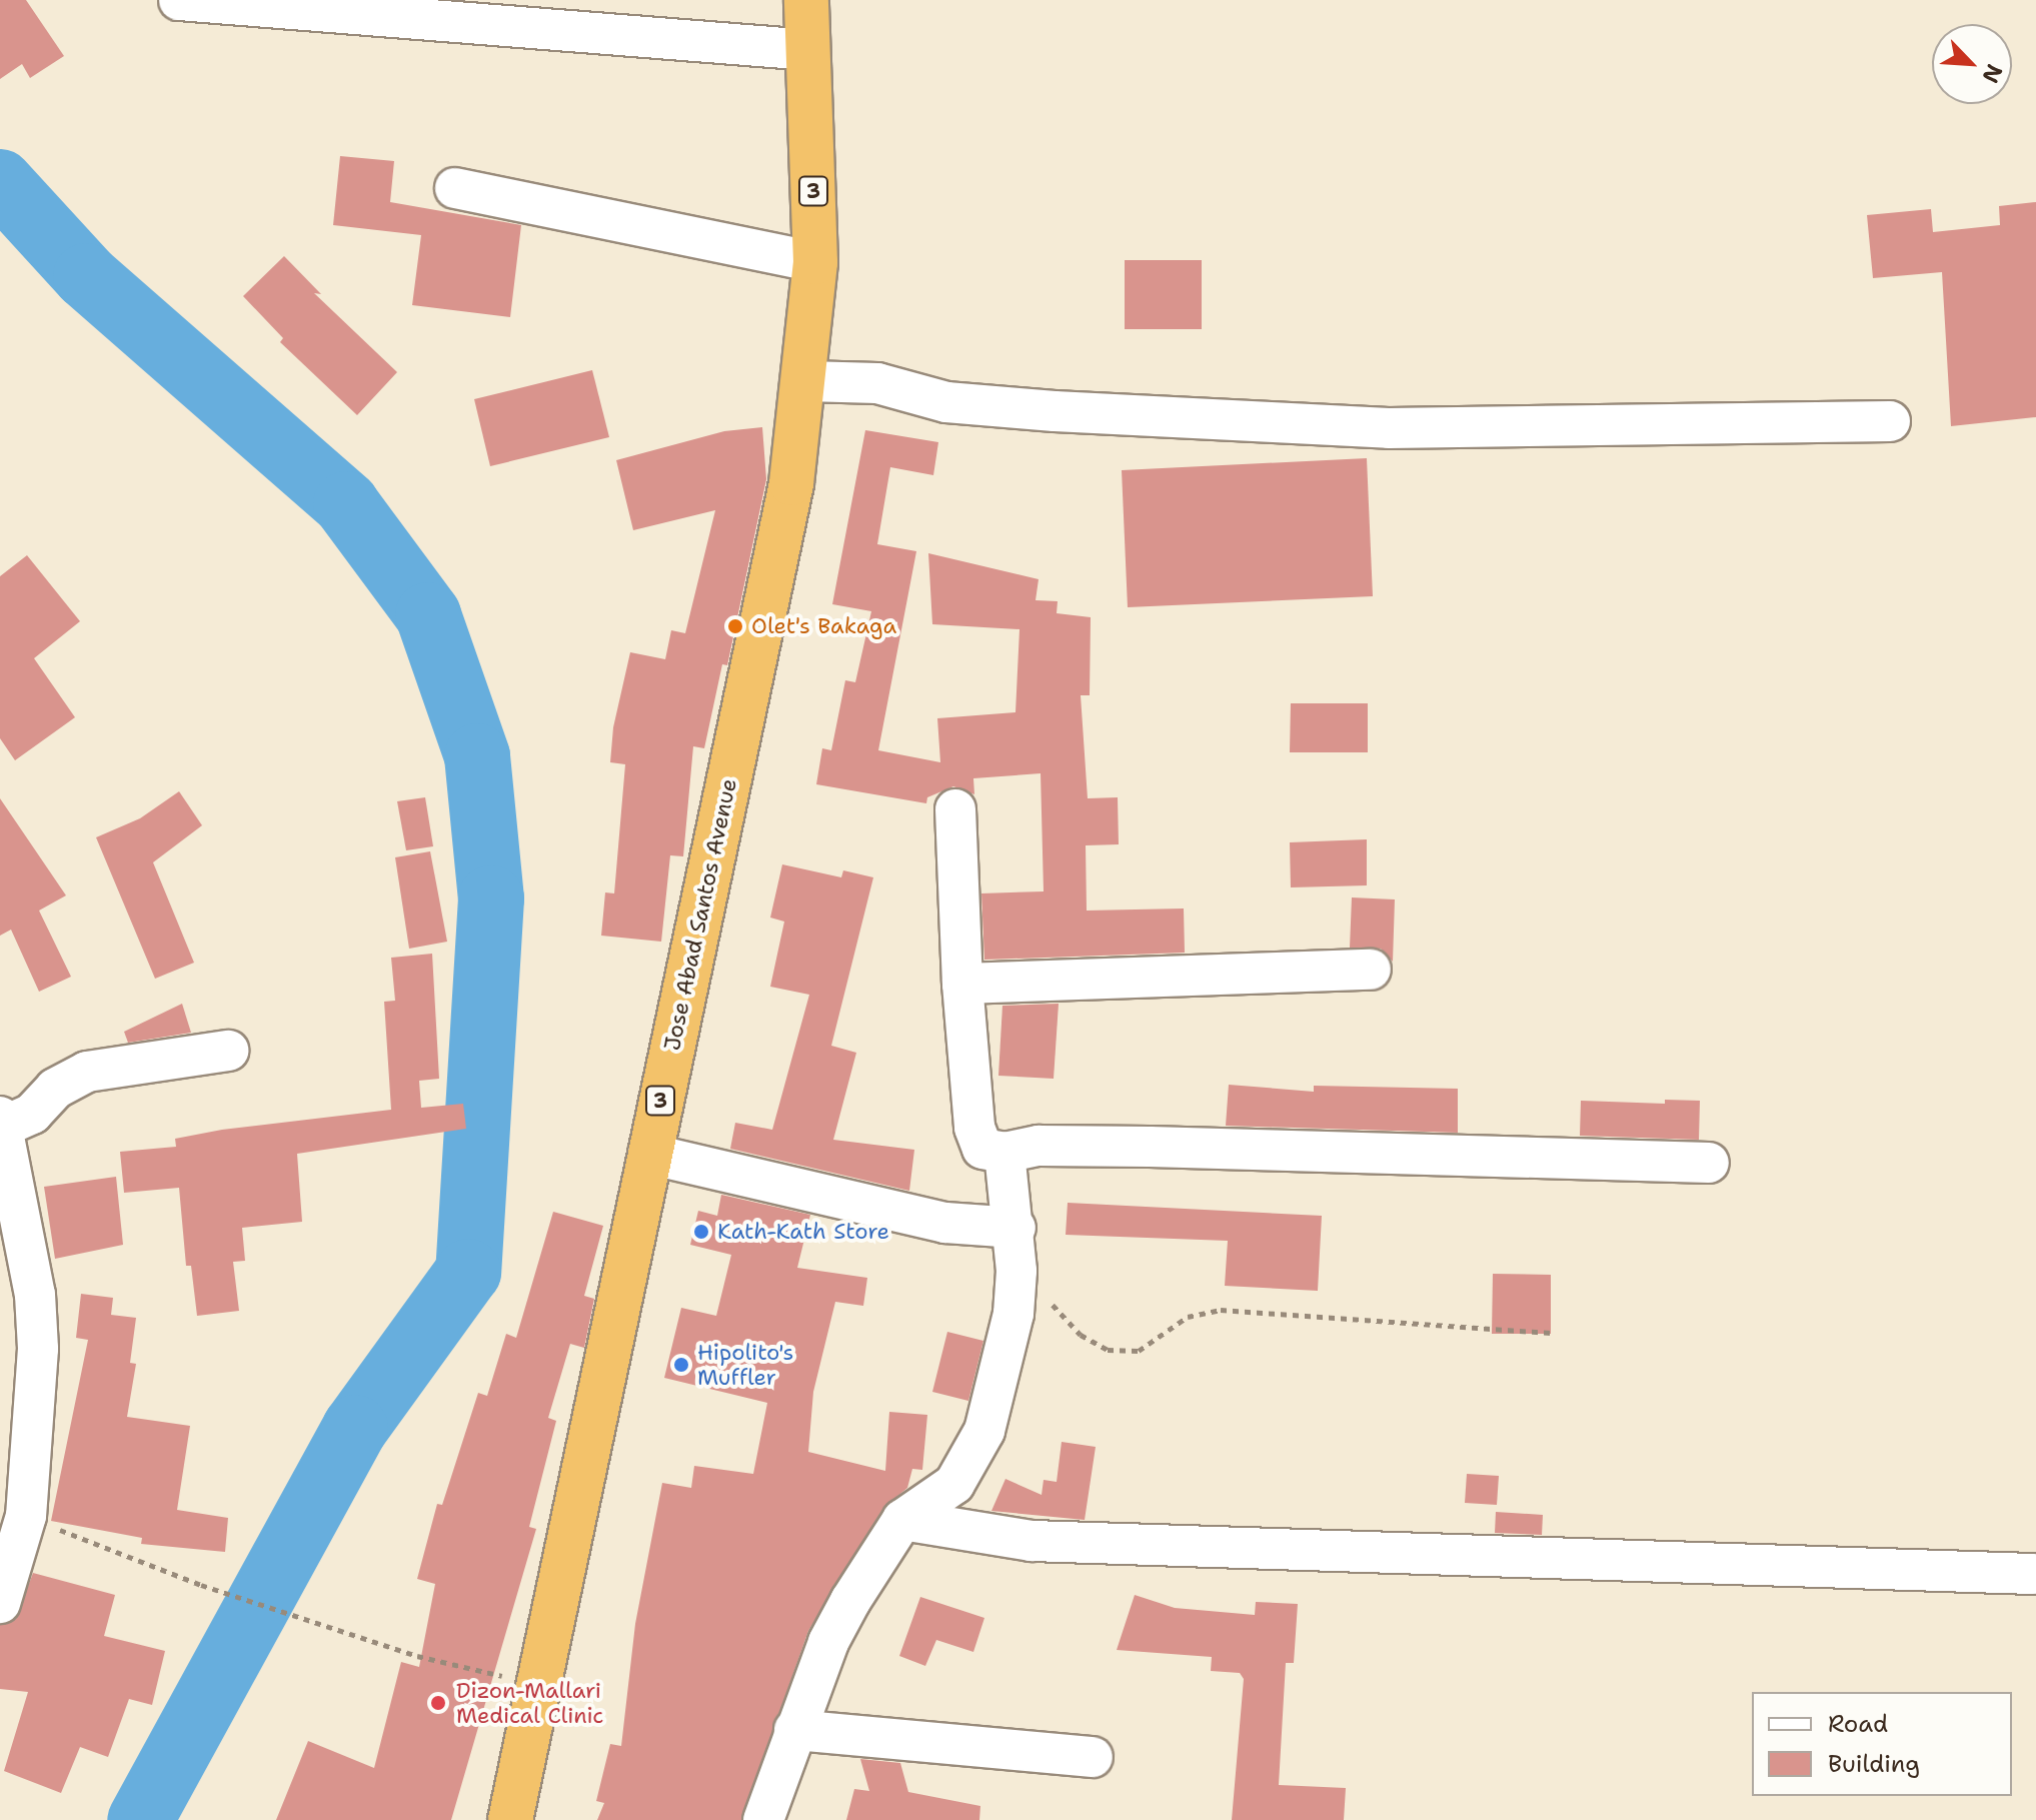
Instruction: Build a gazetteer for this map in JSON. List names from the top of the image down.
{
  "streets": {
    "highway": ["3", "Jose Abad Santos Avenue"]
  },
  "places": [
    "Olet's Bakaga",
    "Kath-Kath Store",
    "Hipolito's Muffler",
    "Dizon-Mallari Medical Clinic"
  ],
  "legend": ["Road", "Building"],
  "north": "bottom right"
}
